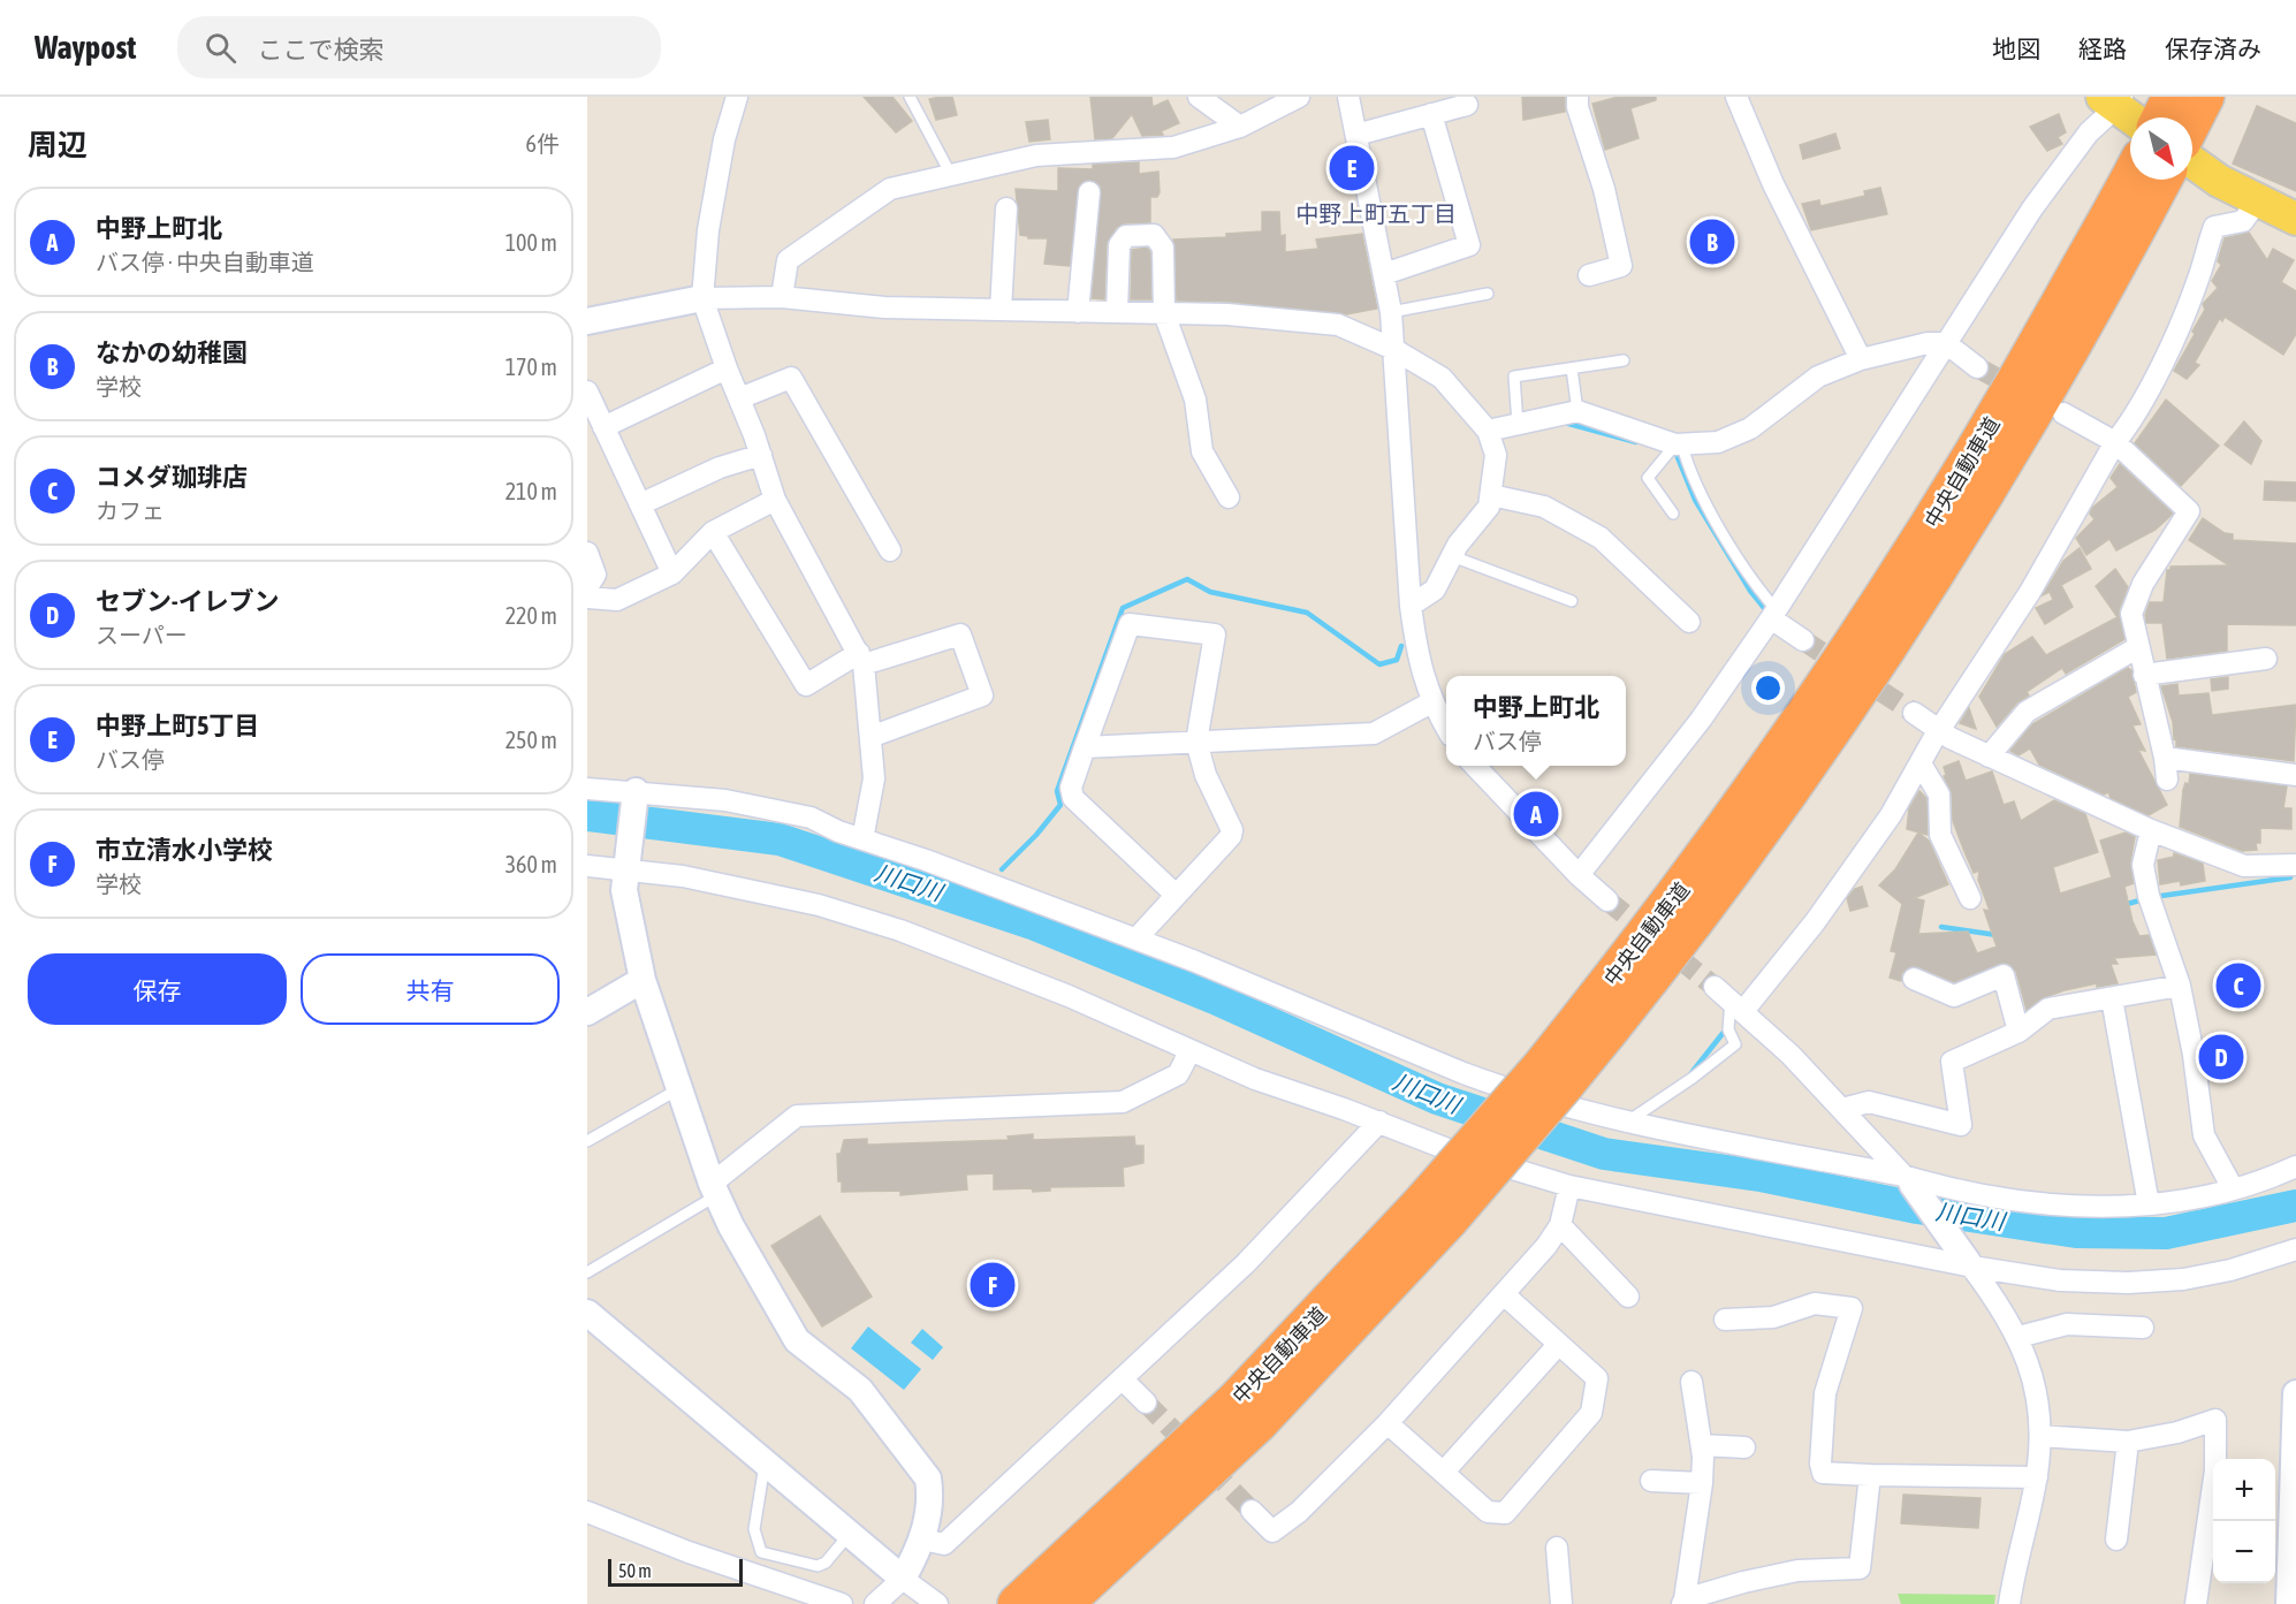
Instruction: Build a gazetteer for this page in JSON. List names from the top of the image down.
{
  "streets": {
    "highway": ["中央自動車道"]
  },
  "districts": ["中野上町五丁目"],
  "water": ["川口川"],
  "scale_bar": "50 m",
  "north": "bottom right",
  "page": {
    "header": "Waypost",
    "search": "ここで検索",
    "nav": ["地図", "経路", "保存済み"],
    "heading": ["周辺", "6件"],
    "pins": [
      "E",
      "B",
      "A",
      "C",
      "D",
      "F"
    ],
    "list": [
      {
        "mark": "A",
        "name": "中野上町北",
        "note": "バス停 · 中央自動車道",
        "value": "100 m"
      },
      {
        "mark": "B",
        "name": "なかの幼稚園",
        "note": "学校",
        "value": "170 m"
      },
      {
        "mark": "C",
        "name": "コメダ珈琲店",
        "note": "カフェ",
        "value": "210 m"
      },
      {
        "mark": "D",
        "name": "セブン-イレブン",
        "note": "スーパー",
        "value": "220 m"
      },
      {
        "mark": "E",
        "name": "中野上町5丁目",
        "note": "バス停",
        "value": "250 m"
      },
      {
        "mark": "F",
        "name": "市立清水小学校",
        "note": "学校",
        "value": "360 m"
      }
    ],
    "popup": ["中野上町北", "バス停"],
    "buttons": ["保存", "共有"],
    "map_buttons": ["+", "−"],
    "scale": "50 m"
  }
}
